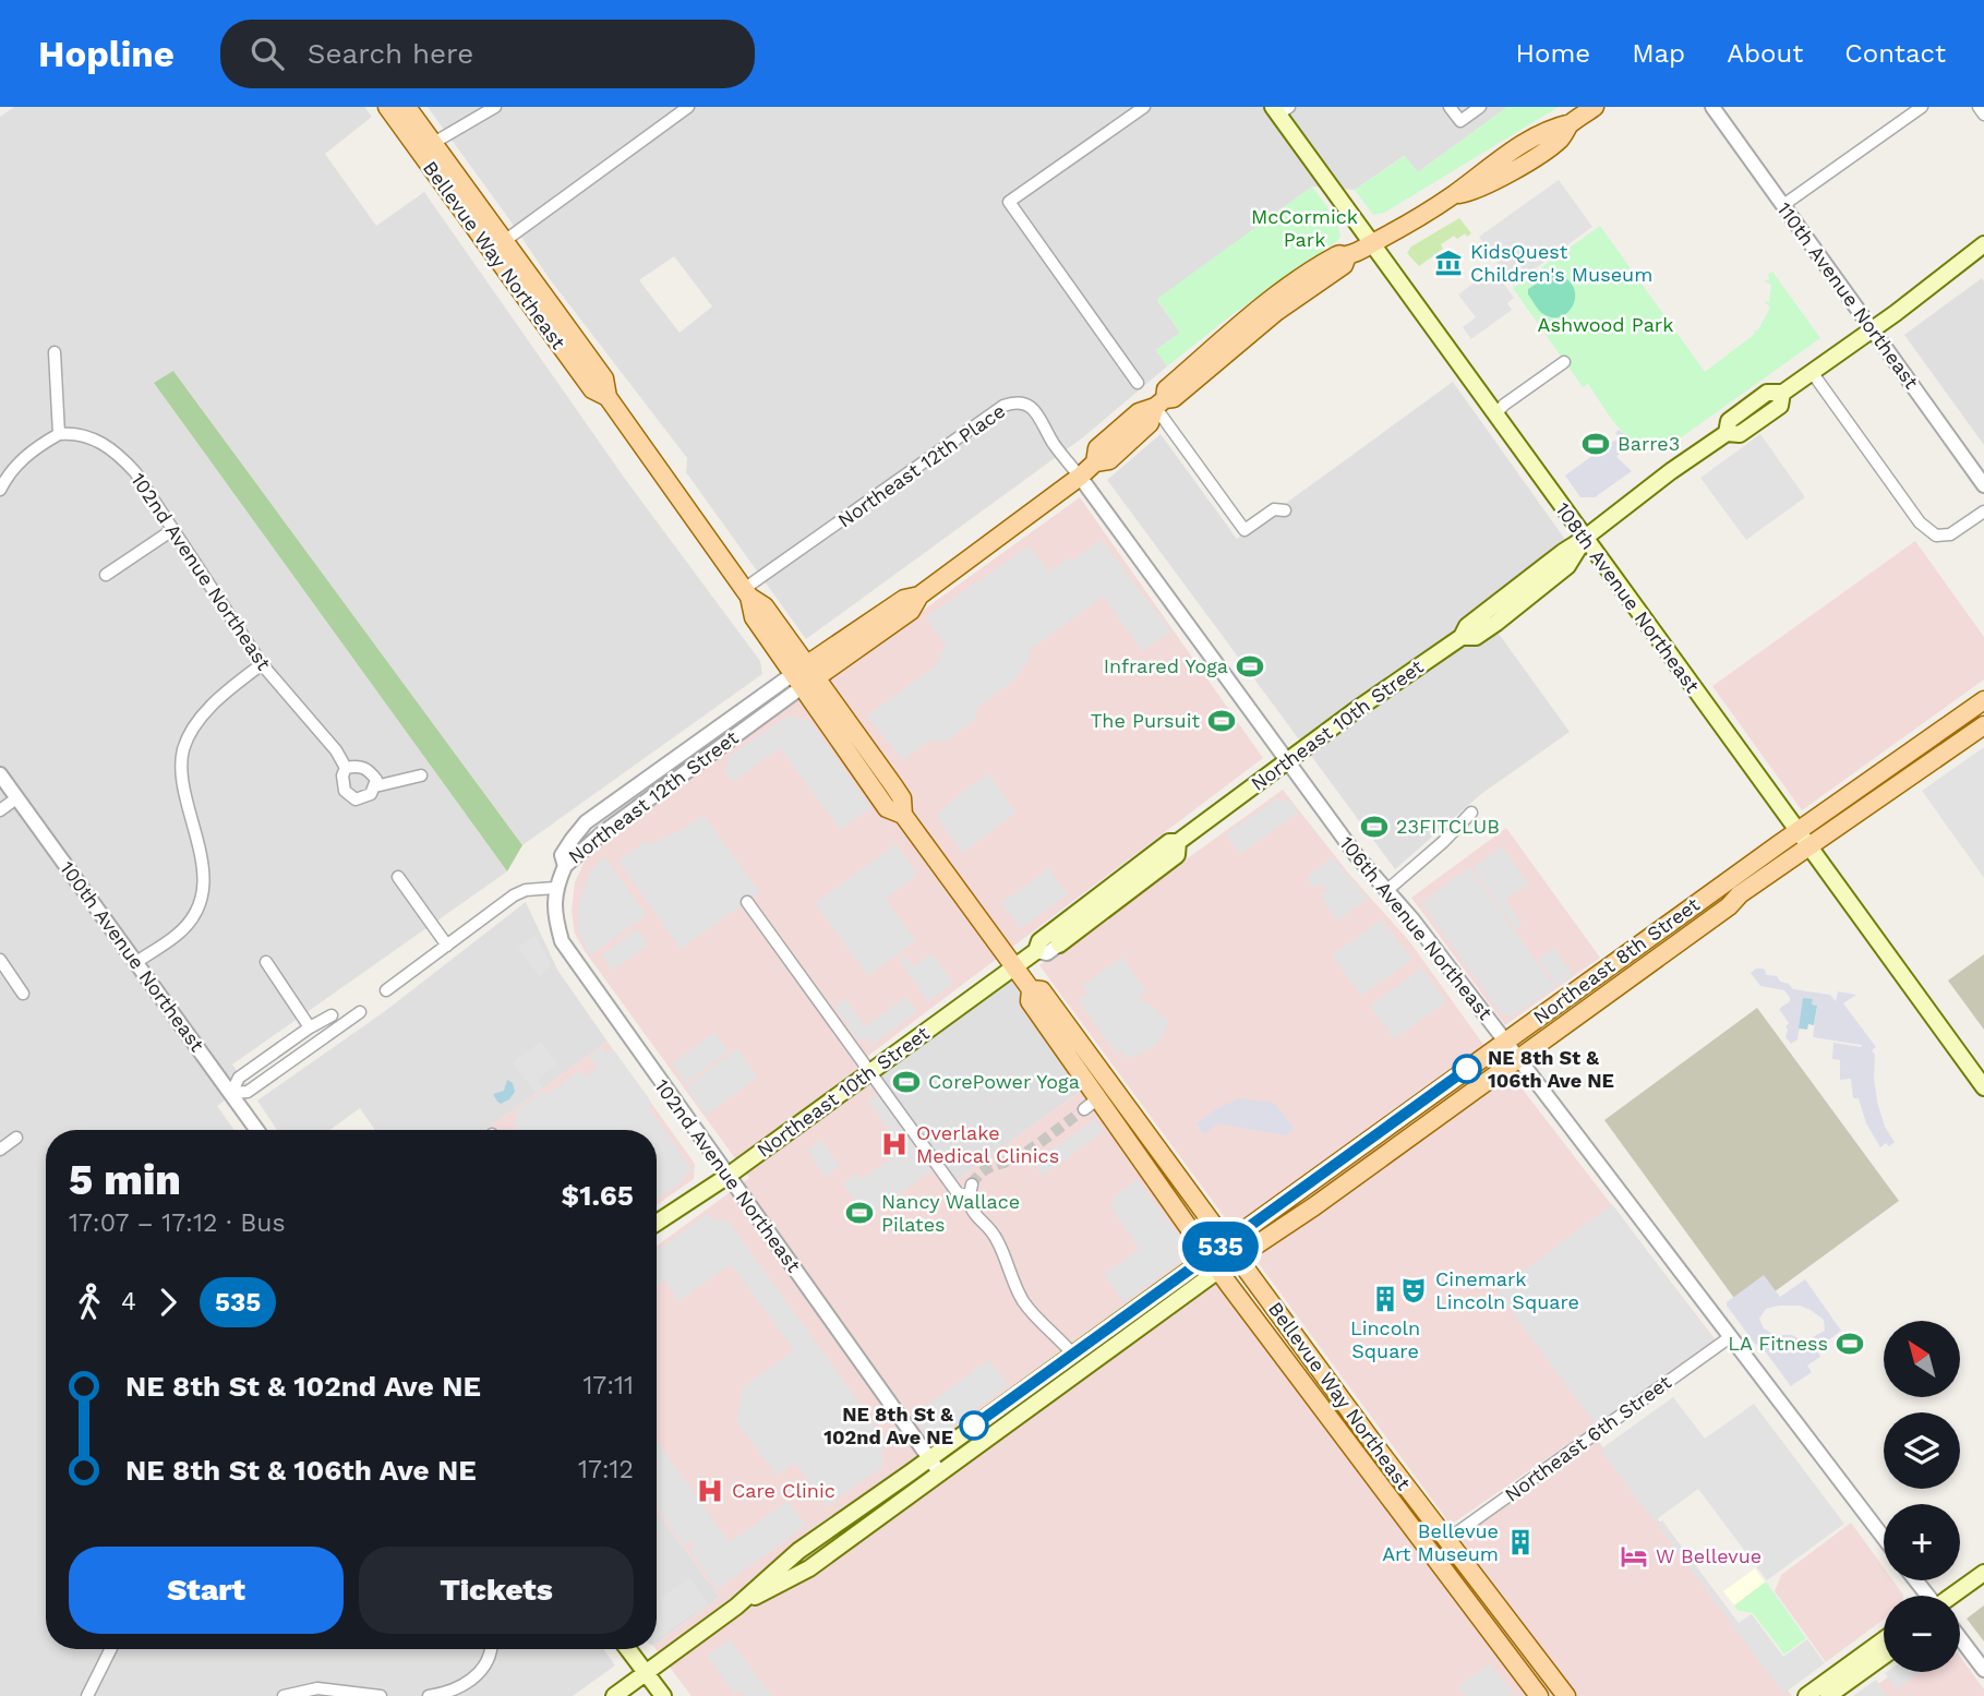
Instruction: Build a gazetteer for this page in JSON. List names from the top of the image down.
{
  "streets": {
    "main road": [
      "Bellevue Way Northeast",
      "108th Avenue Northeast",
      "Northeast 10th Street",
      "Northeast 12th Street",
      "Northeast 8th Street"
    ],
    "street": [
      "110th Avenue Northeast",
      "Northeast 12th Place",
      "102nd Avenue Northeast",
      "106th Avenue Northeast",
      "100th Avenue Northeast",
      "Northeast 6th Street"
    ]
  },
  "crossings": [
    ["Bellevue Way Northeast", "Northeast 12th Place"],
    ["Bellevue Way Northeast", "Northeast 10th Street"],
    ["Bellevue Way Northeast", "Northeast 12th Street"],
    ["Bellevue Way Northeast", "Northeast 8th Street"],
    ["Bellevue Way Northeast", "Northeast 6th Street"],
    ["110th Avenue Northeast", "Northeast 10th Street"],
    ["Northeast 12th Place", "Northeast 12th Street"],
    ["Northeast 12th Place", "106th Avenue Northeast"],
    ["102nd Avenue Northeast", "Northeast 10th Street"],
    ["102nd Avenue Northeast", "Northeast 12th Street"],
    ["102nd Avenue Northeast", "Northeast 8th Street"],
    ["108th Avenue Northeast", "Northeast 10th Street"],
    ["108th Avenue Northeast", "Northeast 12th Street"],
    ["108th Avenue Northeast", "Northeast 8th Street"],
    ["Northeast 10th Street", "106th Avenue Northeast"],
    ["Northeast 12th Street", "106th Avenue Northeast"],
    ["106th Avenue Northeast", "Northeast 8th Street"],
    ["106th Avenue Northeast", "Northeast 6th Street"]
  ],
  "parks": ["McCormick Park", "Ashwood Park"],
  "places": {
    "museum": ["KidsQuest Children's Museum"],
    "sports": [
      "Barre3",
      "Infrared Yoga",
      "The Pursuit",
      "23FITCLUB",
      "CorePower Yoga",
      "Nancy Wallace Pilates",
      "LA Fitness"
    ],
    "other": ["NE 8th St & 106th Ave NE", "NE 8th St & 102nd Ave NE"],
    "hospital": ["Overlake Medical Clinics", "Care Clinic"],
    "theatre": ["Cinemark Lincoln Square"],
    "building": ["Lincoln Square", "Bellevue Art Museum"],
    "hotel": ["W Bellevue"]
  },
  "lines": ["bus line 535"],
  "north": "top left",
  "page": {
    "header": "Hopline",
    "search": "Search here",
    "nav": [
      "Home",
      "Map",
      "About",
      "Contact"
    ],
    "on_map": "535",
    "heading": ["5 min", "17:07 – 17:12 · Bus", "$1.65"],
    "legs": ["4", "535"],
    "map_buttons": ["+", "−"],
    "list": [
      {
        "name": "NE 8th St & 102nd Ave NE",
        "value": "17:11"
      },
      {
        "name": "NE 8th St & 106th Ave NE",
        "value": "17:12"
      }
    ],
    "buttons": ["Start", "Tickets"]
  }
}
